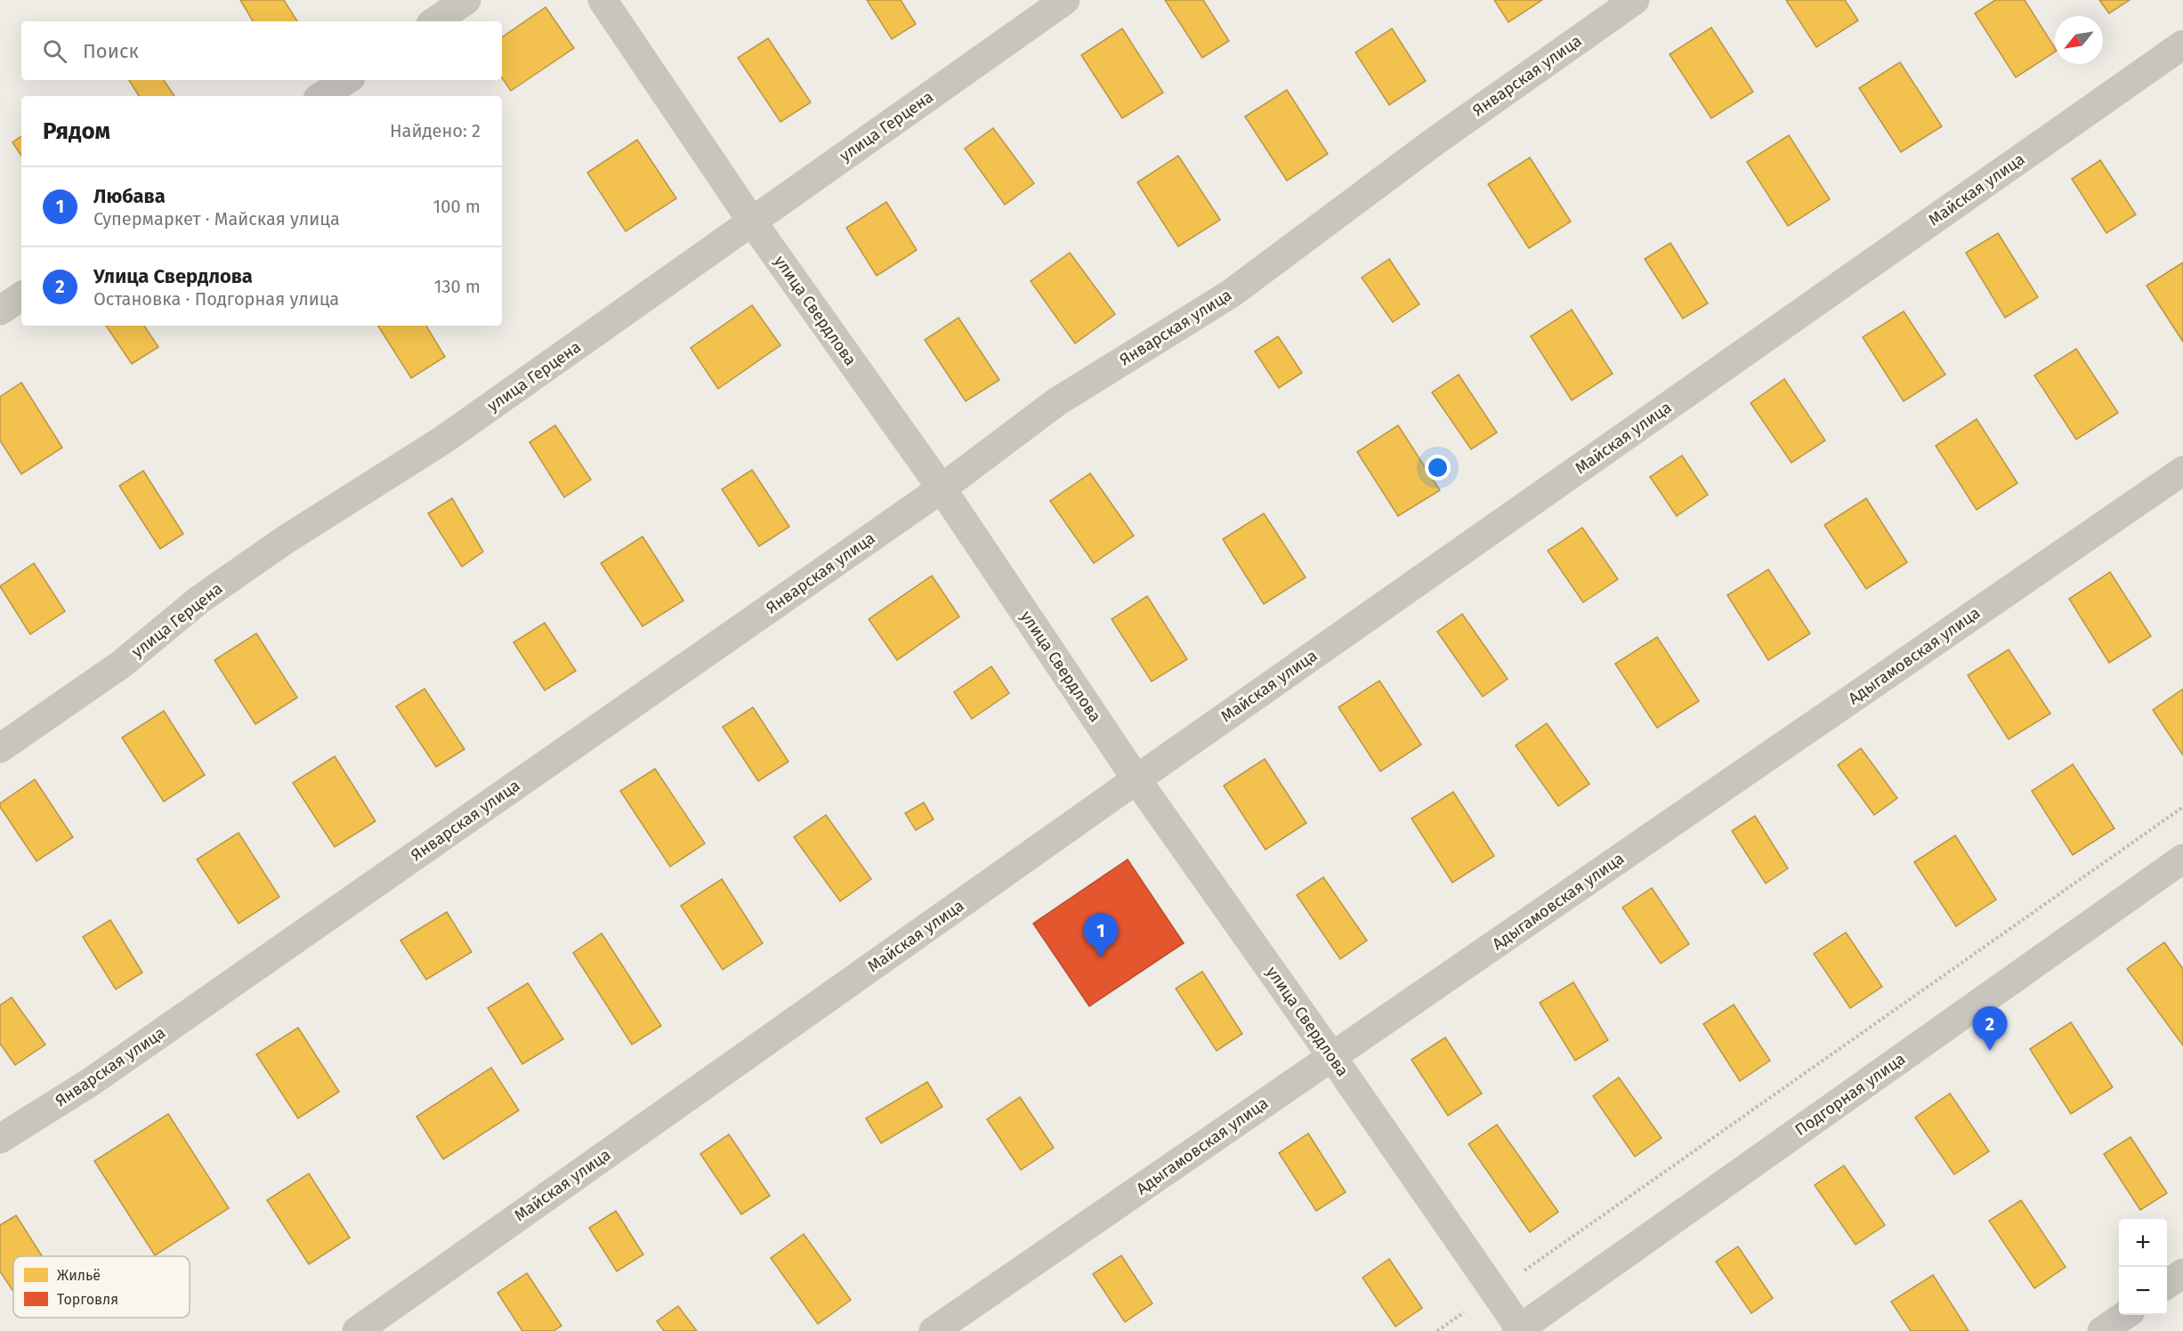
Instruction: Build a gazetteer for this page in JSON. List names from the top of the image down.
{
  "streets": {
    "street": [
      "Январская улица",
      "улица Герцена",
      "Майская улица",
      "улица Свердлова",
      "Адыгамовская улица",
      "Подгорная улица"
    ]
  },
  "crossings": [
    ["Январская улица", "улица Свердлова"],
    ["улица Герцена", "улица Свердлова"],
    ["Майская улица", "улица Свердлова"],
    ["улица Свердлова", "Адыгамовская улица"],
    ["улица Свердлова", "Подгорная улица"]
  ],
  "legend": ["Жильё", "Торговля"],
  "north": "bottom left",
  "page": {
    "search": "Поиск",
    "heading": ["Рядом", "Найдено: 2"],
    "list": [
      {
        "mark": "1",
        "name": "Любава",
        "note": "Супермаркет · Майская улица",
        "value": "100 m"
      },
      {
        "mark": "2",
        "name": "Улица Свердлова",
        "note": "Остановка · Подгорная улица",
        "value": "130 m"
      }
    ],
    "pins": ["1", "2"],
    "map_buttons": ["+", "−"]
  }
}
